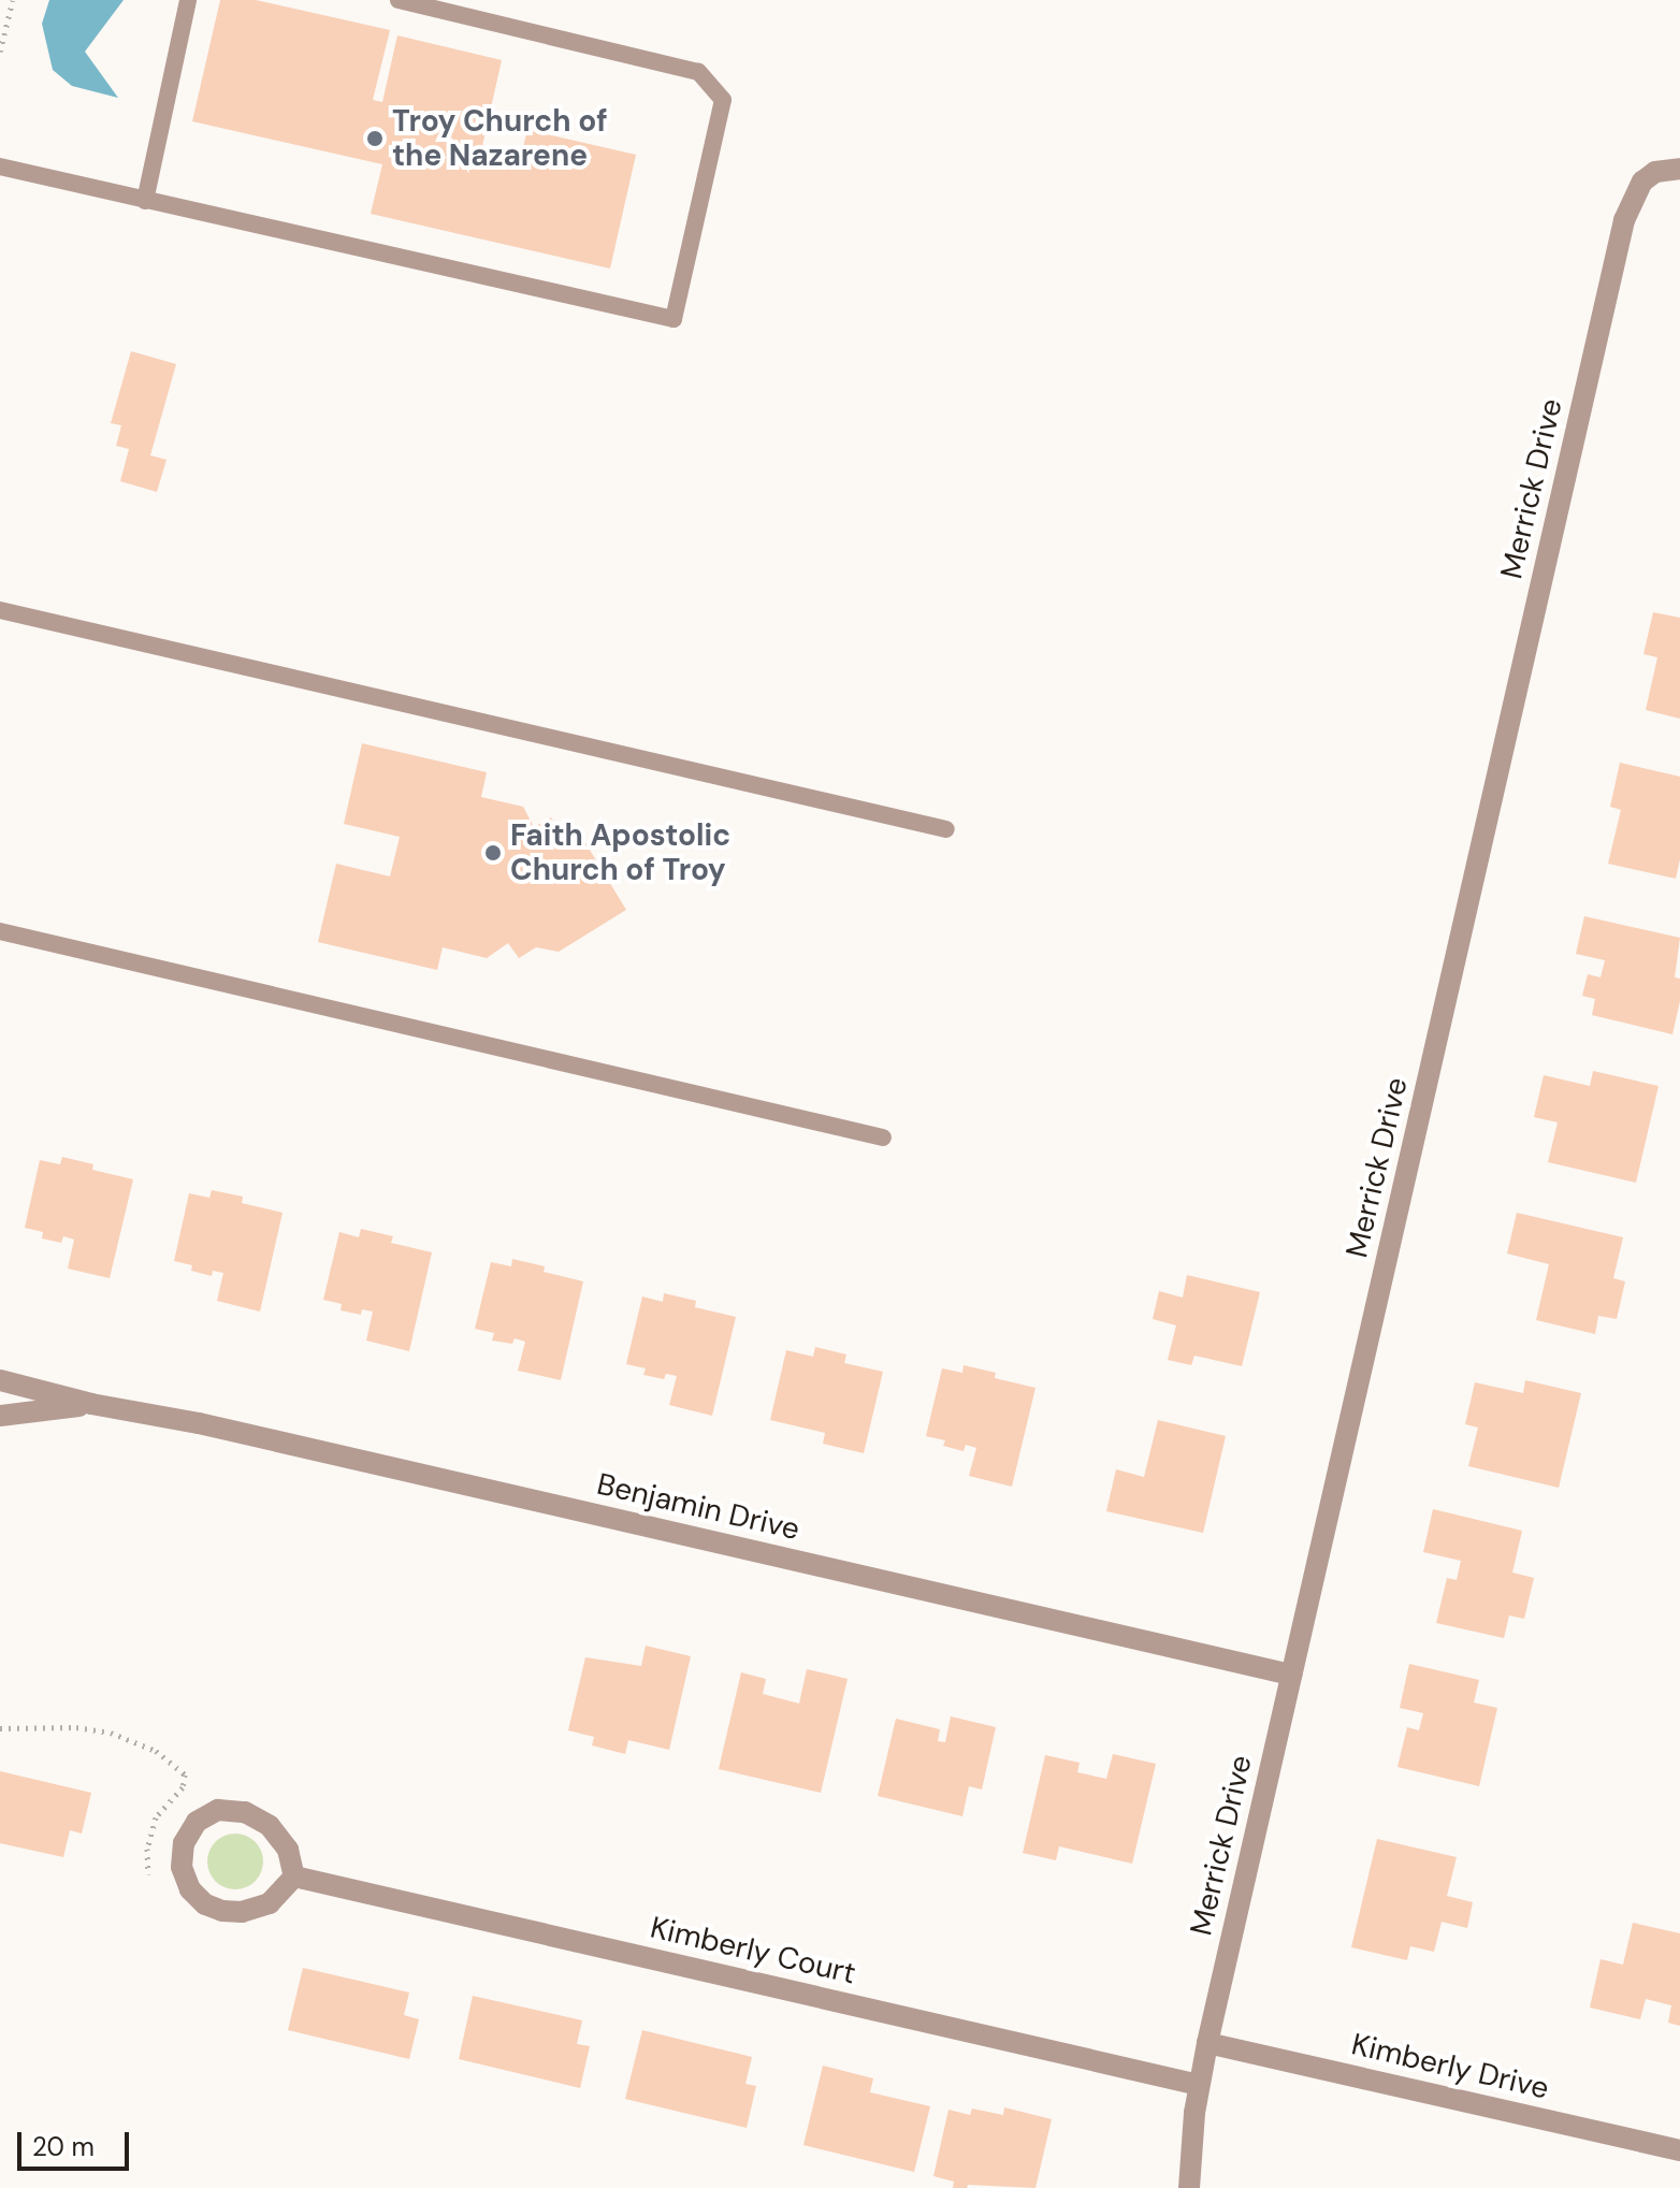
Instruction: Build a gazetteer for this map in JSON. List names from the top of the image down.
{
  "streets": {
    "street": [
      "Merrick Drive",
      "Benjamin Drive",
      "Kimberly Court",
      "Kimberly Drive"
    ]
  },
  "crossings": [
    ["Merrick Drive", "Benjamin Drive"],
    ["Merrick Drive", "Kimberly Court"],
    ["Merrick Drive", "Kimberly Drive"]
  ],
  "places": ["Troy Church of the Nazarene", "Faith Apostolic Church of Troy"],
  "scale_bar": "20 m"
}
